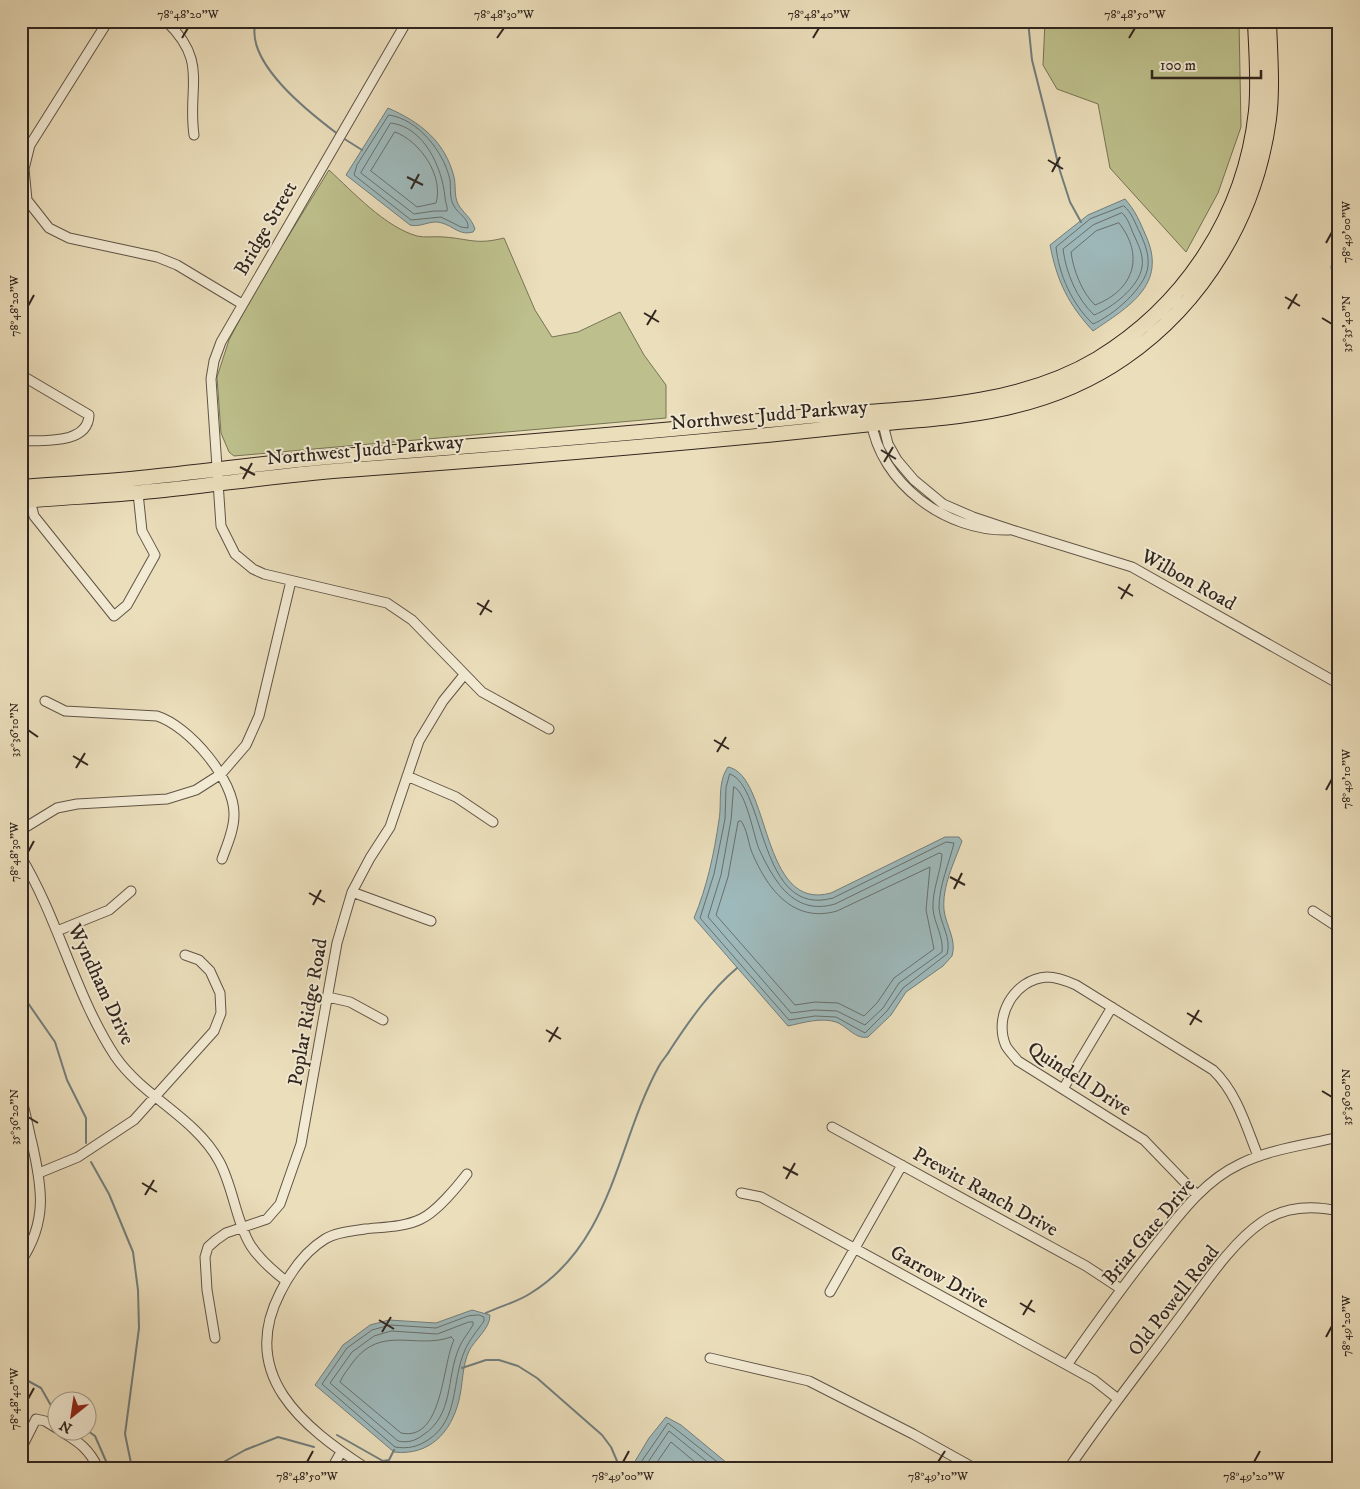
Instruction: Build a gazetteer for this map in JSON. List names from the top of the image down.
{
  "streets": {
    "highway": ["Northwest Judd Parkway"],
    "street": [
      "Bridge Street",
      "Wilbon Road",
      "Wyndham Drive",
      "Poplar Ridge Road",
      "Quindell Drive",
      "Prewitt Ranch Drive",
      "Briar Gate Drive",
      "Garrow Drive",
      "Old Powell Road"
    ]
  },
  "crossings": [
    ["Bridge Street", "Northwest Judd Parkway"],
    ["Bridge Street", "Poplar Ridge Road"],
    ["Northwest Judd Parkway", "Wilbon Road"],
    ["Wyndham Drive", "Poplar Ridge Road"],
    ["Quindell Drive", "Briar Gate Drive"],
    ["Prewitt Ranch Drive", "Briar Gate Drive"],
    ["Briar Gate Drive", "Garrow Drive"],
    ["Garrow Drive", "Old Powell Road"]
  ],
  "scale_bar": "100 m",
  "north": "bottom left",
  "coordinates": [
    "78°48'20\"W",
    "78°48'30\"W",
    "78°48'40\"W",
    "78°48'50\"W",
    "78°49'00\"W",
    "35°35'40\"N",
    "35°36'10\"N",
    "78°49'10\"W",
    "35°36'00\"N",
    "35°36'20\"N",
    "78°49'20\"W"
  ]
}
